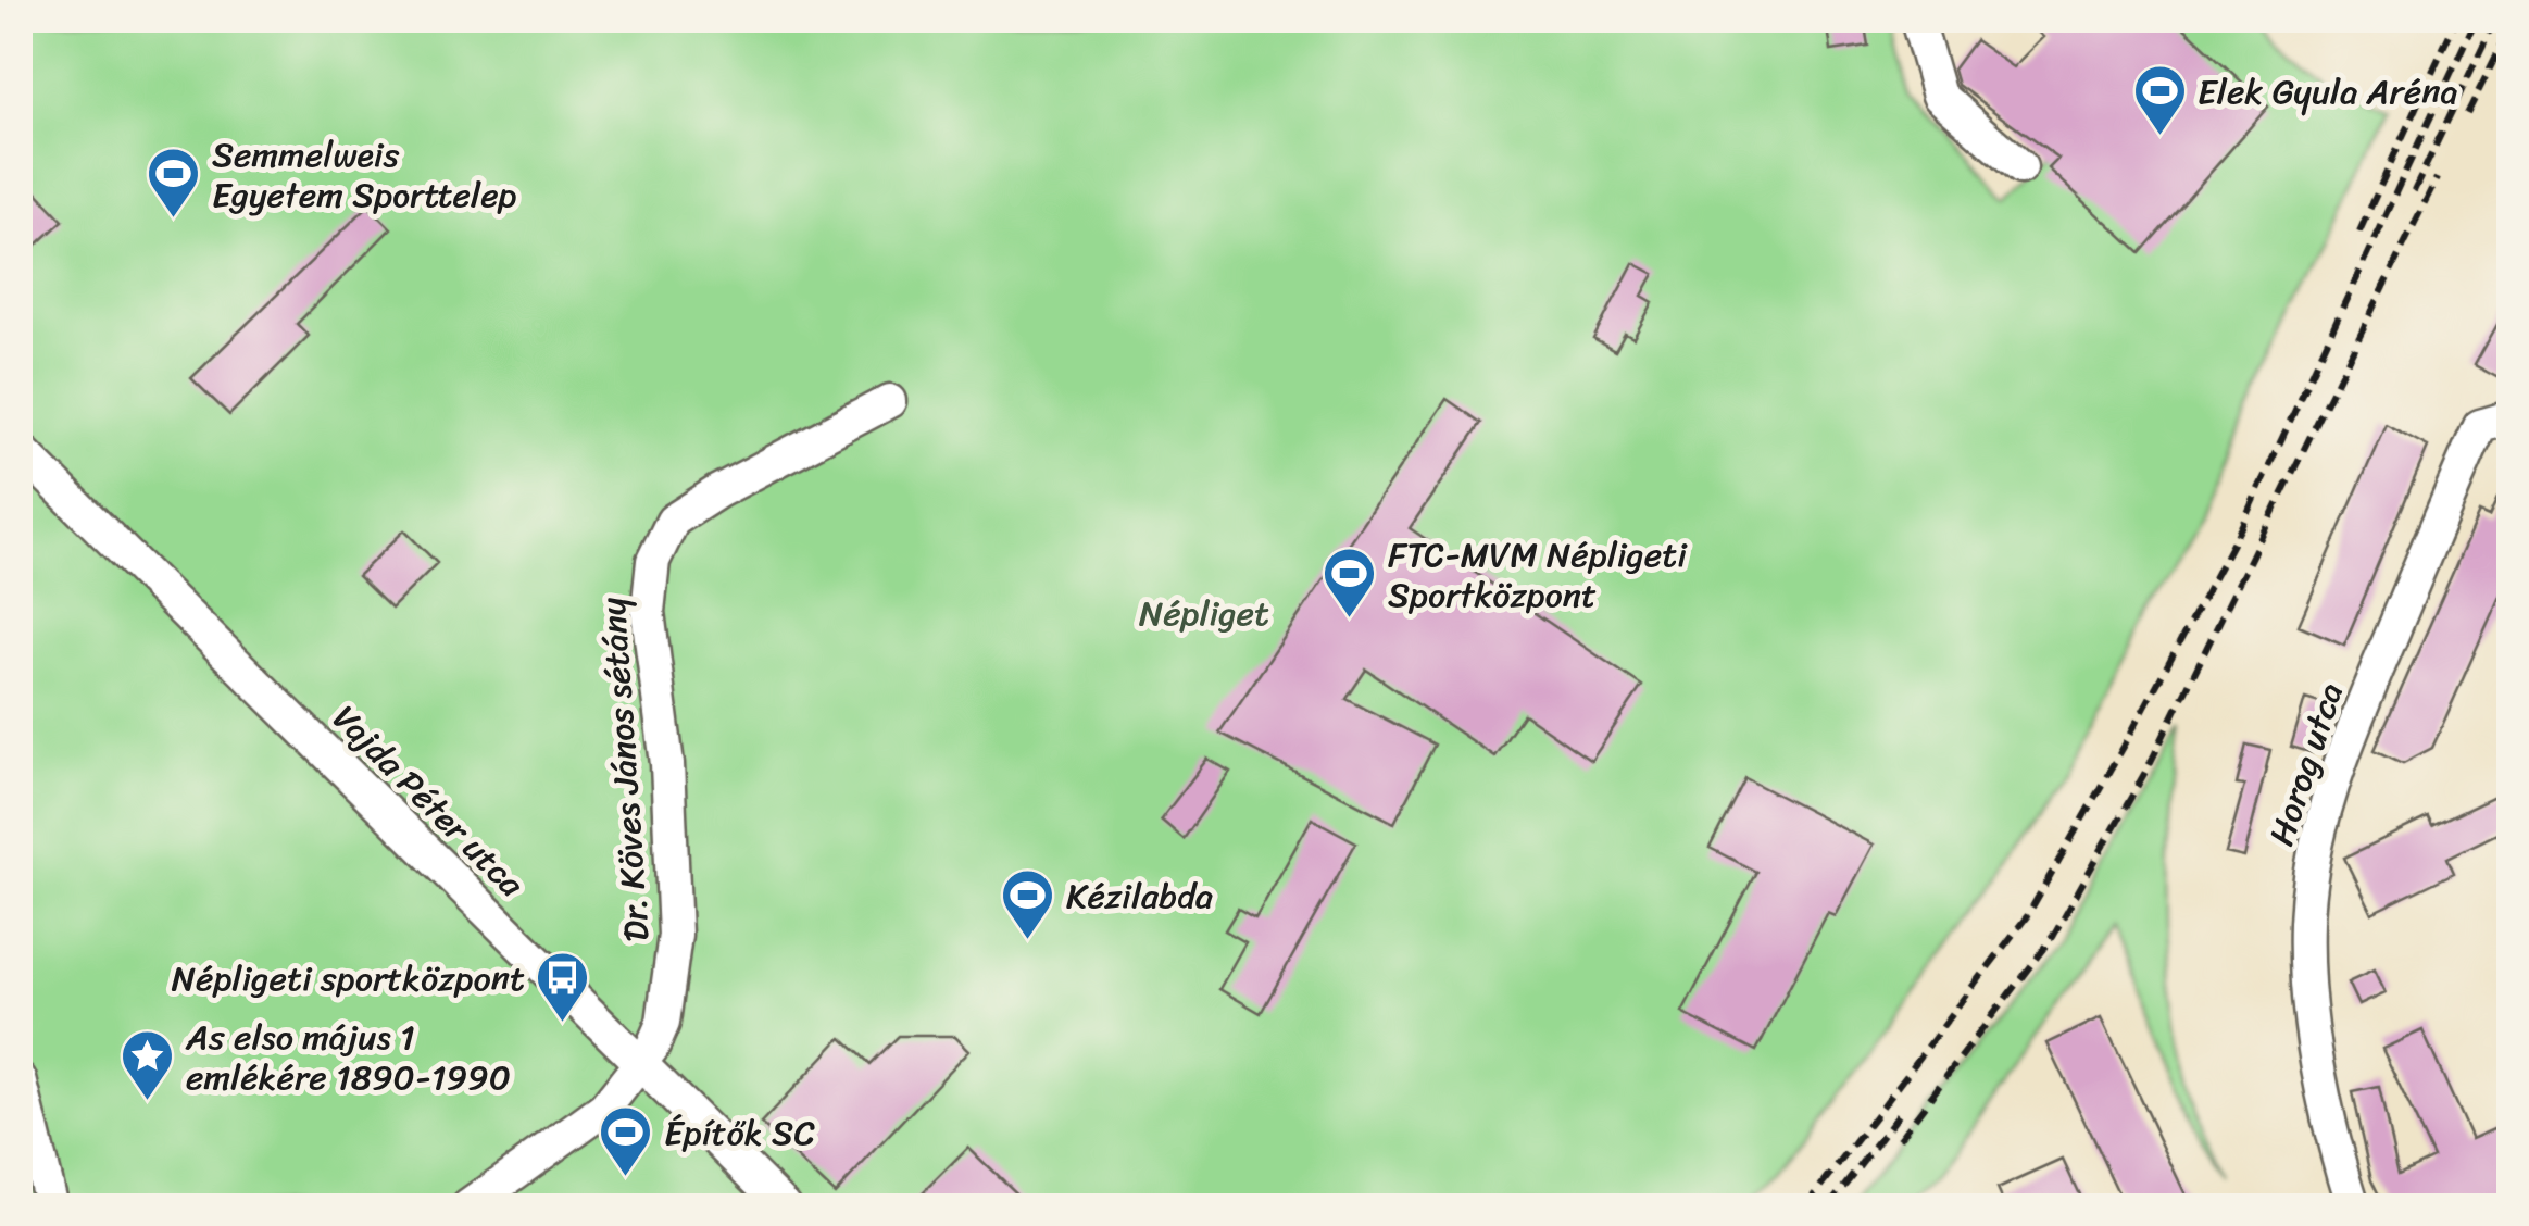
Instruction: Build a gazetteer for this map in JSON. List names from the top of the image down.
{
  "streets": {
    "street": ["Horog utca", "Dr. Köves János sétány", "Vajda Péter utca"]
  },
  "crossings": [
    ["Dr. Köves János sétány", "Vajda Péter utca"]
  ],
  "parks": ["Népliget"],
  "places": {
    "sports": [
      "Elek Gyula Aréna",
      "Semmelweis Egyetem Sporttelep",
      "FTC-MVM Népligeti Sportközpont",
      "Kézilabda",
      "Építők SC"
    ],
    "bus stop": ["Népligeti sportközpont"],
    "place": ["As elso május 1 emlékére 1890-1990"]
  }
}
